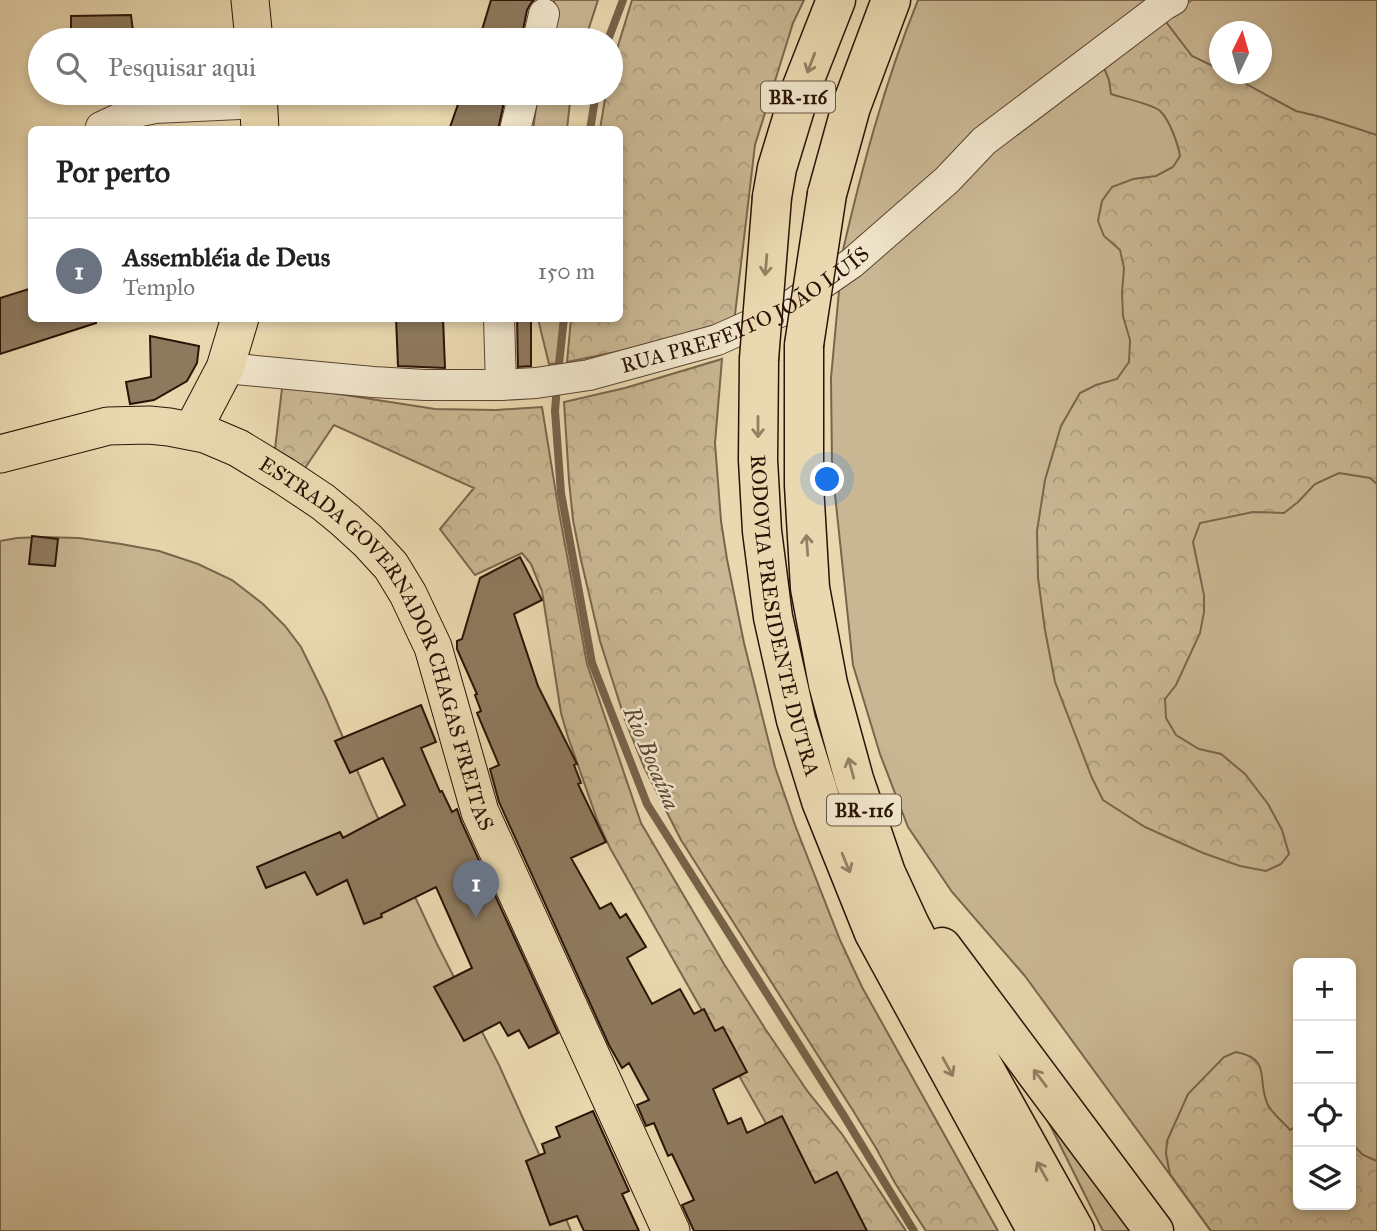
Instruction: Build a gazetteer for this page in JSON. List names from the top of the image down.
{
  "streets": {
    "highway": ["BR-116", "RODOVIA PRESIDENTE DUTRA"],
    "main road": ["ESTRADA GOVERNADOR CHAGAS FREITAS"],
    "street": ["RUA PREFEITO JOÃO LUÍS"]
  },
  "water": ["Rio Bocaína"],
  "north": "top",
  "page": {
    "search": "Pesquisar aqui",
    "heading": "Por perto",
    "list": [
      {
        "mark": "1",
        "name": "Assembléia de Deus",
        "note": "Templo",
        "value": "150 m"
      }
    ],
    "pins": "1",
    "map_buttons": ["+", "−"]
  }
}
